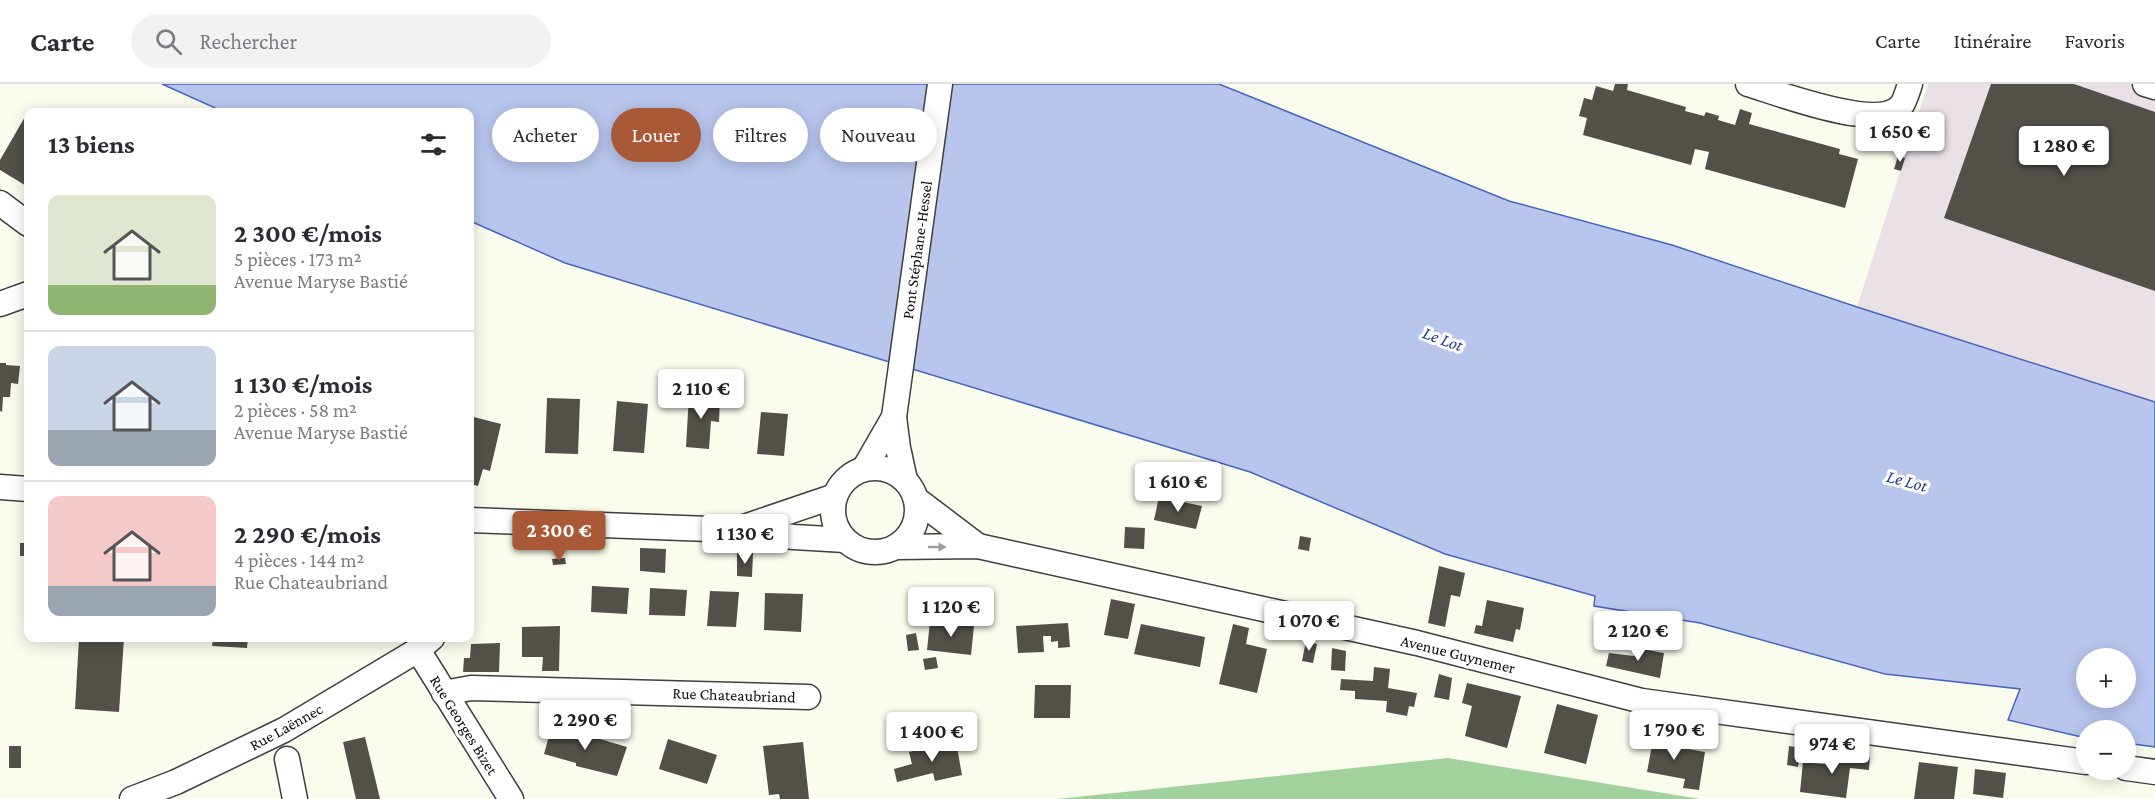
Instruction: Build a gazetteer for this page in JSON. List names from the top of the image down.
{
  "streets": {
    "street": [
      "Pont Stéphane-Hessel",
      "Avenue Guynemer",
      "Rue Chateaubriand",
      "Rue Georges Bizet",
      "Rue Laënnec"
    ]
  },
  "crossings": [
    ["Pont Stéphane-Hessel", "Avenue Guynemer"],
    ["Rue Chateaubriand", "Rue Georges Bizet"],
    ["Rue Georges Bizet", "Rue Laënnec"]
  ],
  "water": ["Le Lot"],
  "page": {
    "header": "Carte",
    "search": "Rechercher",
    "nav": ["Carte", "Itinéraire", "Favoris"],
    "chip": [
      "Acheter",
      "Louer",
      "Filtres",
      "Nouveau"
    ],
    "heading": "13 biens",
    "price": [
      "1 650 €",
      "1 280 €",
      "2 110 €",
      "1 610 €",
      "2 300 €",
      "1 130 €",
      "1 120 €",
      "1 070 €",
      "2 120 €",
      "2 290 €",
      "1 790 €",
      "1 400 €",
      "974 €"
    ],
    "list": [
      {
        "name": "2 300 €/mois",
        "note": "5 pièces · 173 m² · Avenue Maryse Bastié"
      },
      {
        "name": "1 130 €/mois",
        "note": "2 pièces · 58 m² · Avenue Maryse Bastié"
      },
      {
        "name": "2 290 €/mois",
        "note": "4 pièces · 144 m² · Rue Chateaubriand"
      }
    ],
    "map_buttons": ["+", "−"]
  }
}
